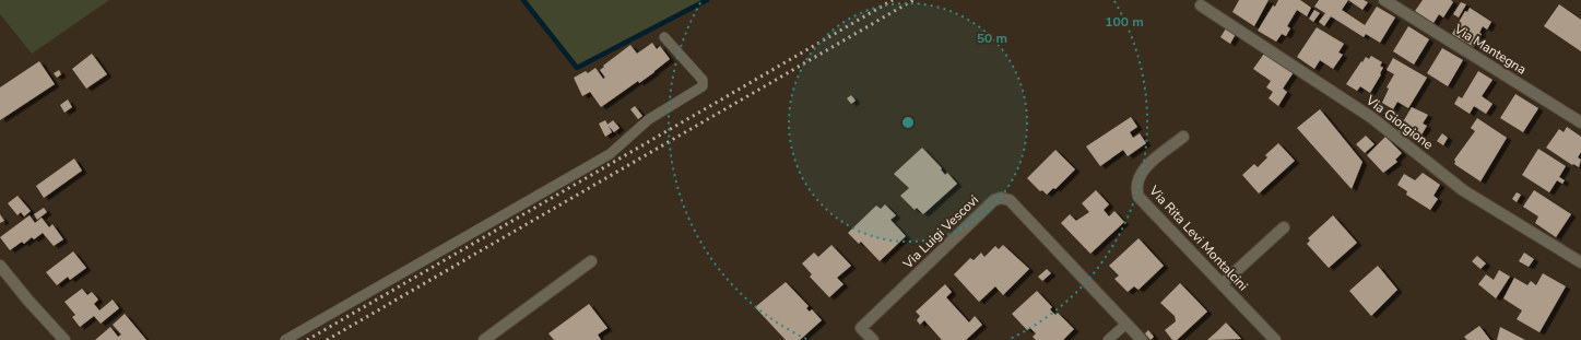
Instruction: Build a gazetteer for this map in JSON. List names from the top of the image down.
{
  "streets": {
    "street": [
      "Via Mantegna",
      "Via Giorgione",
      "Via Luigi Vescovi",
      "Via Rita Levi Montalcini"
    ]
  },
  "rings": ["100 m", "50 m"]
}
